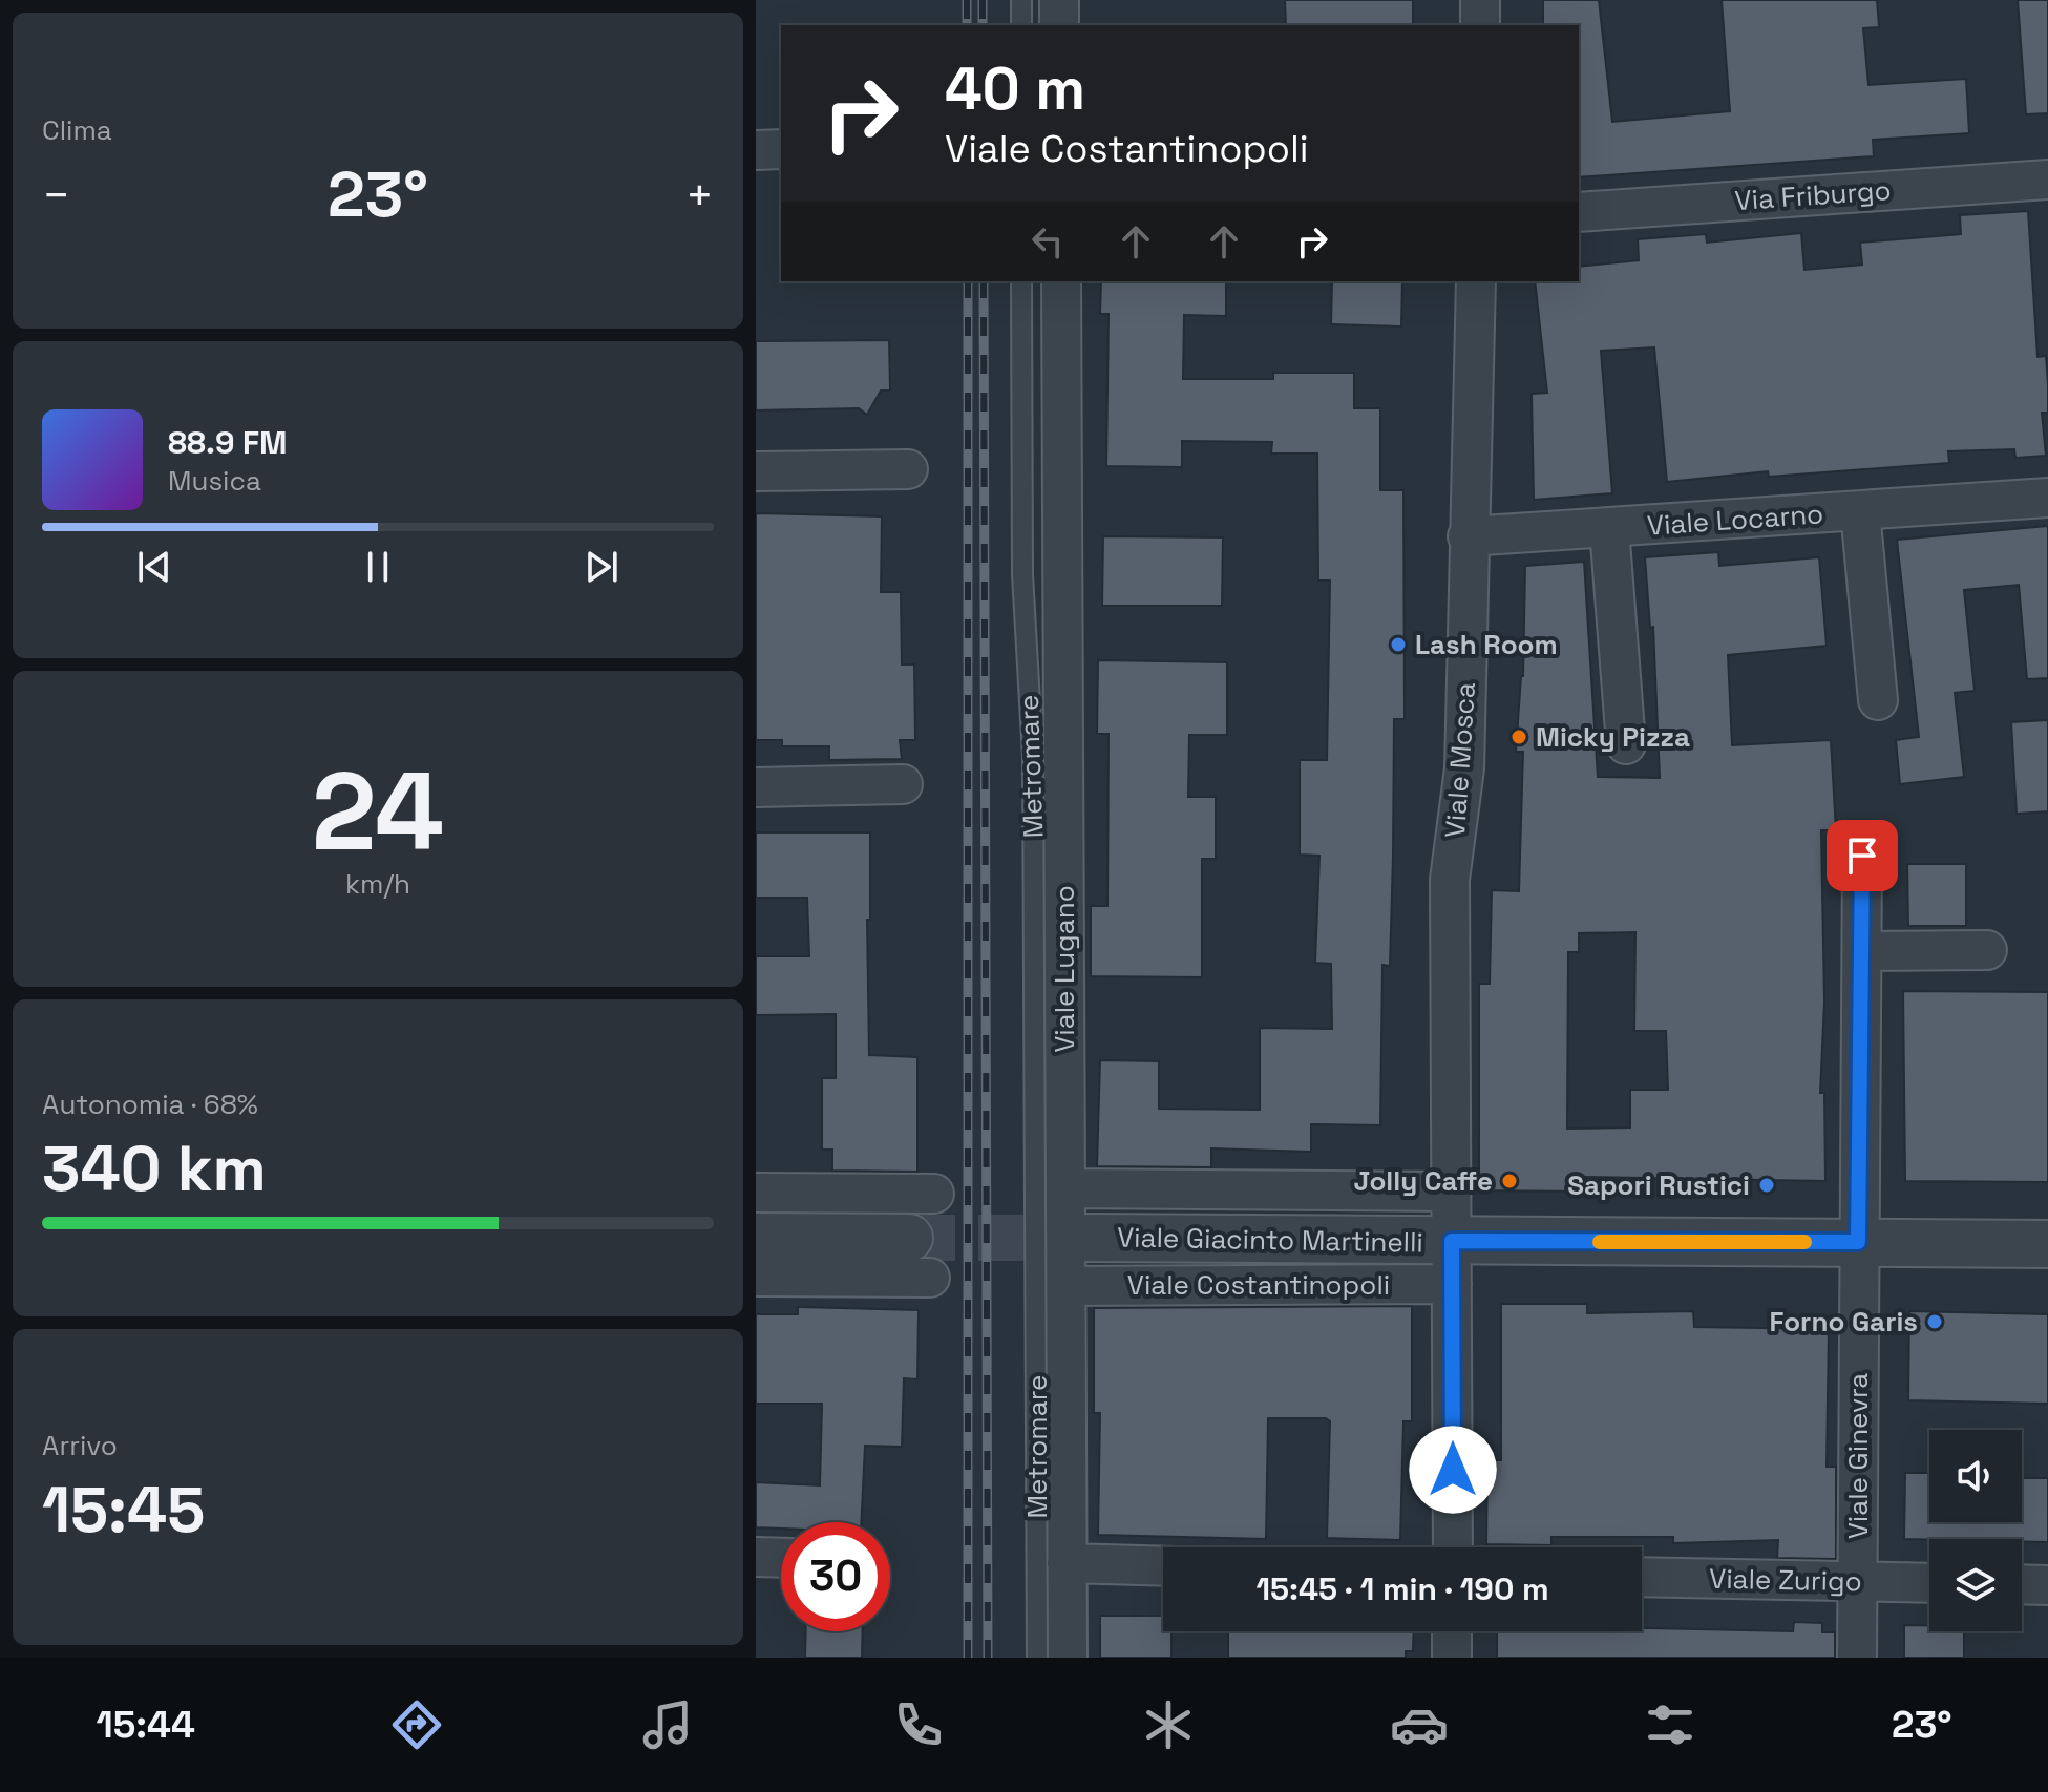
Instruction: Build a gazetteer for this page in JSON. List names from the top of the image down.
{
  "streets": {
    "street": [
      "Via Friburgo",
      "Viale Locarno",
      "Viale Mosca",
      "Viale Lugano",
      "Viale Giacinto Martinelli",
      "Viale Costantinopoli",
      "Viale Ginevra",
      "Viale Zurigo"
    ],
    "lane": ["Metromare"]
  },
  "crossings": [
    ["Viale Locarno", "Viale Mosca"],
    ["Viale Mosca", "Viale Giacinto Martinelli"],
    ["Viale Mosca", "Viale Costantinopoli"],
    ["Viale Lugano", "Viale Costantinopoli"],
    ["Viale Giacinto Martinelli", "Viale Costantinopoli"],
    ["Viale Costantinopoli", "Viale Ginevra"],
    ["Viale Ginevra", "Viale Zurigo"]
  ],
  "places": [
    "Lash Room",
    "Micky Pizza",
    "Jolly Caffe",
    "Sapori Rustici",
    "Forno Garis"
  ],
  "page": {
    "tile": [
      "Clima",
      ["24", "km/h"],
      ["Autonomia · 68%", "340 km"],
      ["Arrivo", "15:45"]
    ],
    "turn": ["40 m", "Viale Costantinopoli"],
    "heat": ["−", "23°", "+"],
    "song": ["88.9 FM", "Musica"],
    "limit": "30",
    "trip": "15:45 · 1 min · 190 m",
    "tabs": ["15:44", "23°"]
  }
}
